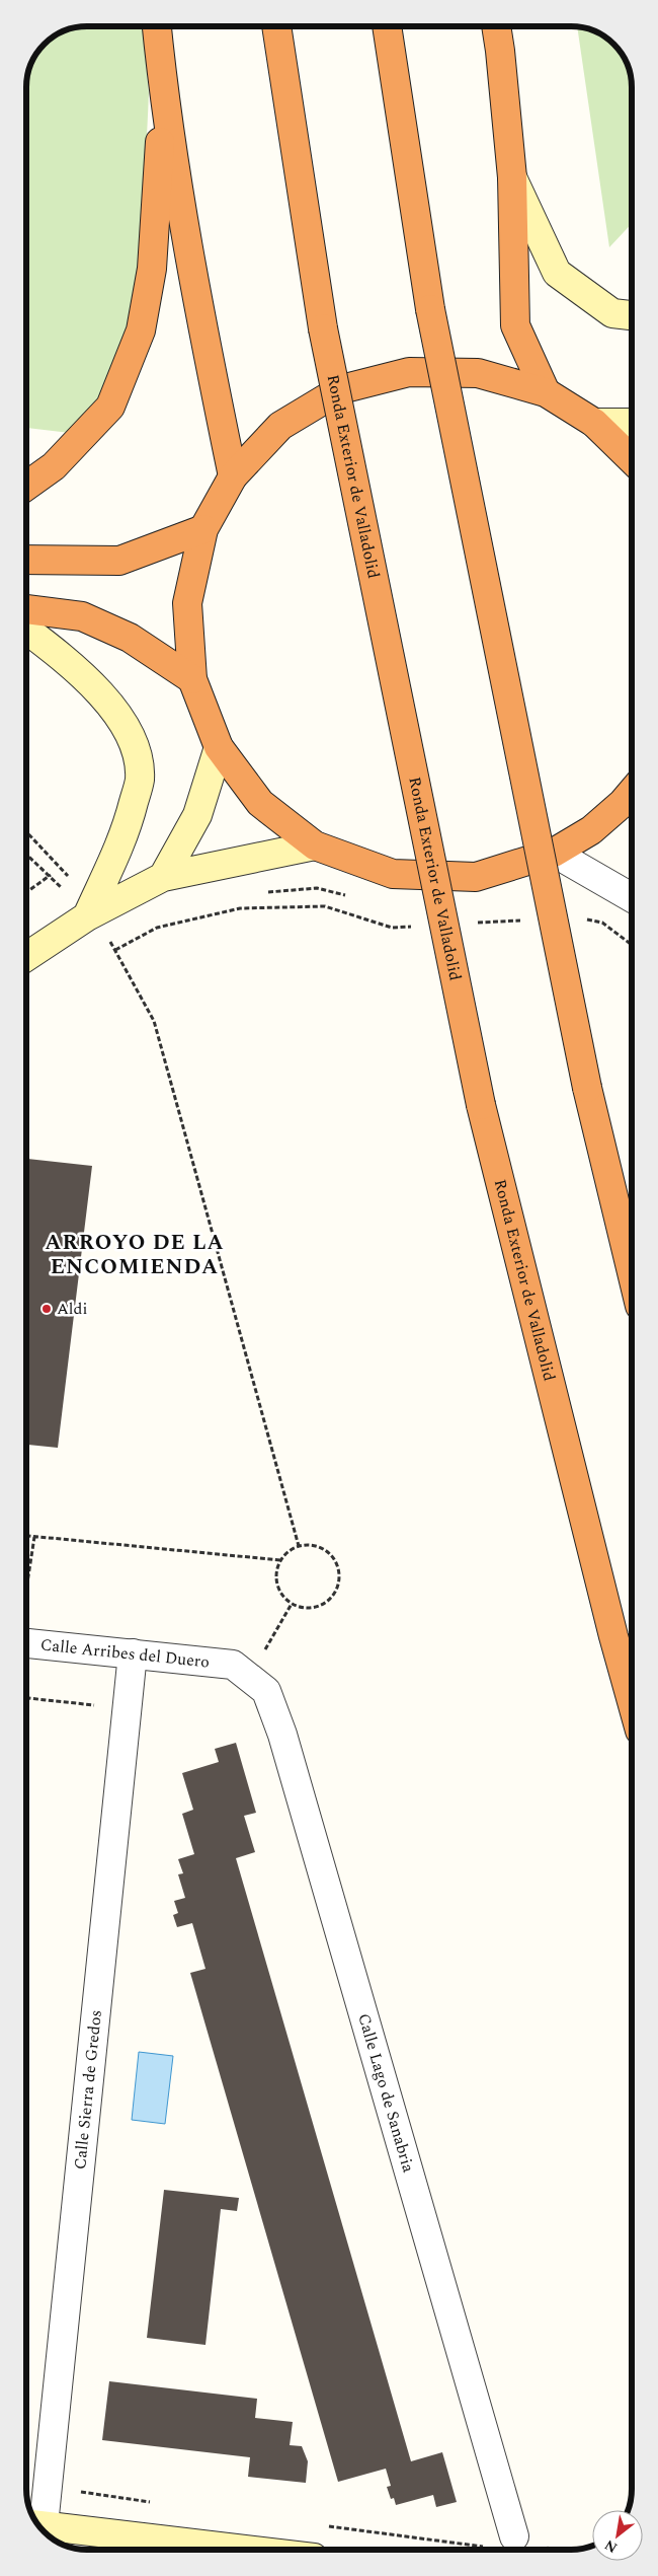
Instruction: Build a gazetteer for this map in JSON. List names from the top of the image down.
{
  "streets": {
    "highway": ["Ronda Exterior de Valladolid"],
    "street": ["Calle Arribes del Duero", "Calle Sierra de Gredos", "Calle Lago de Sanabria"]
  },
  "crossings": [
    ["Calle Arribes del Duero", "Calle Sierra de Gredos"],
    ["Calle Arribes del Duero", "Calle Lago de Sanabria"]
  ],
  "districts": ["ARROYO DE LA ENCOMIENDA"],
  "places": ["Aldi"],
  "north": "bottom left"
}
